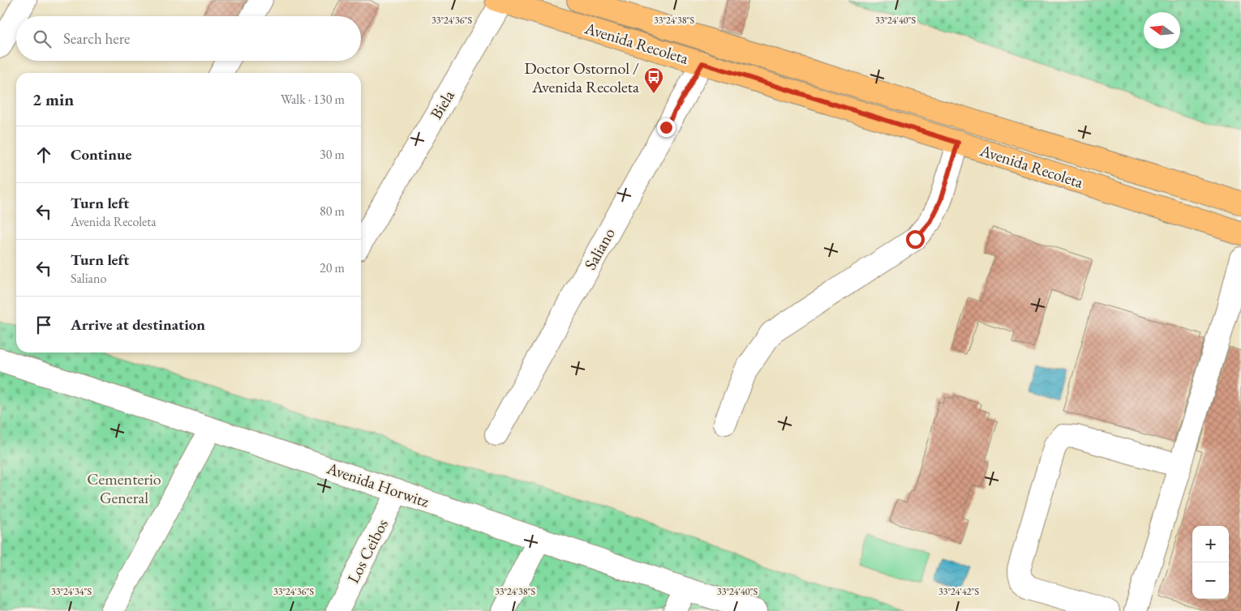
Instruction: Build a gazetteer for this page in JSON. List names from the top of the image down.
{
  "streets": {
    "main road": ["Avenida Recoleta"],
    "street": [
      "Biela",
      "Saliano",
      "Avenida Horwitz",
      "Los Ceibos"
    ]
  },
  "crossings": [
    ["Avenida Recoleta", "Biela"],
    ["Avenida Recoleta", "Saliano"],
    ["Avenida Horwitz", "Los Ceibos"]
  ],
  "parks": ["Cementerio General"],
  "places": {
    "bus stop": ["Doctor Ostornol / Avenida Recoleta"]
  },
  "north": "left",
  "page": {
    "search": "Search here",
    "heading": ["2 min", "Walk · 130 m"],
    "list": [
      ["Continue", "30 m"],
      ["Turn left", "Avenida Recoleta", "80 m"],
      ["Turn left", "Saliano", "20 m"],
      "Arrive at destination"
    ],
    "map_buttons": ["+", "−"]
  },
  "coordinates": [
    "33°24'36\"S",
    "33°24'38\"S",
    "33°24'40\"S",
    "33°24'34\"S",
    "33°24'42\"S"
  ]
}
